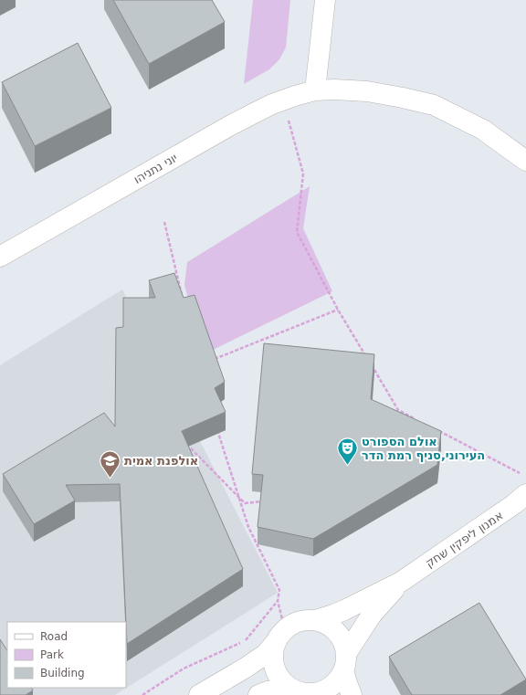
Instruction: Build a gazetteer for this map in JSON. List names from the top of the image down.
{
  "streets": {
    "street": ["יוני נתניהו", "אמנון ליפקין שחק"]
  },
  "places": {
    "theatre": ["אולם הספורט העירוני,סניף רמת הדר"],
    "school or university": ["אולפנת אמית"]
  },
  "legend": ["Road", "Park", "Building"]
}
